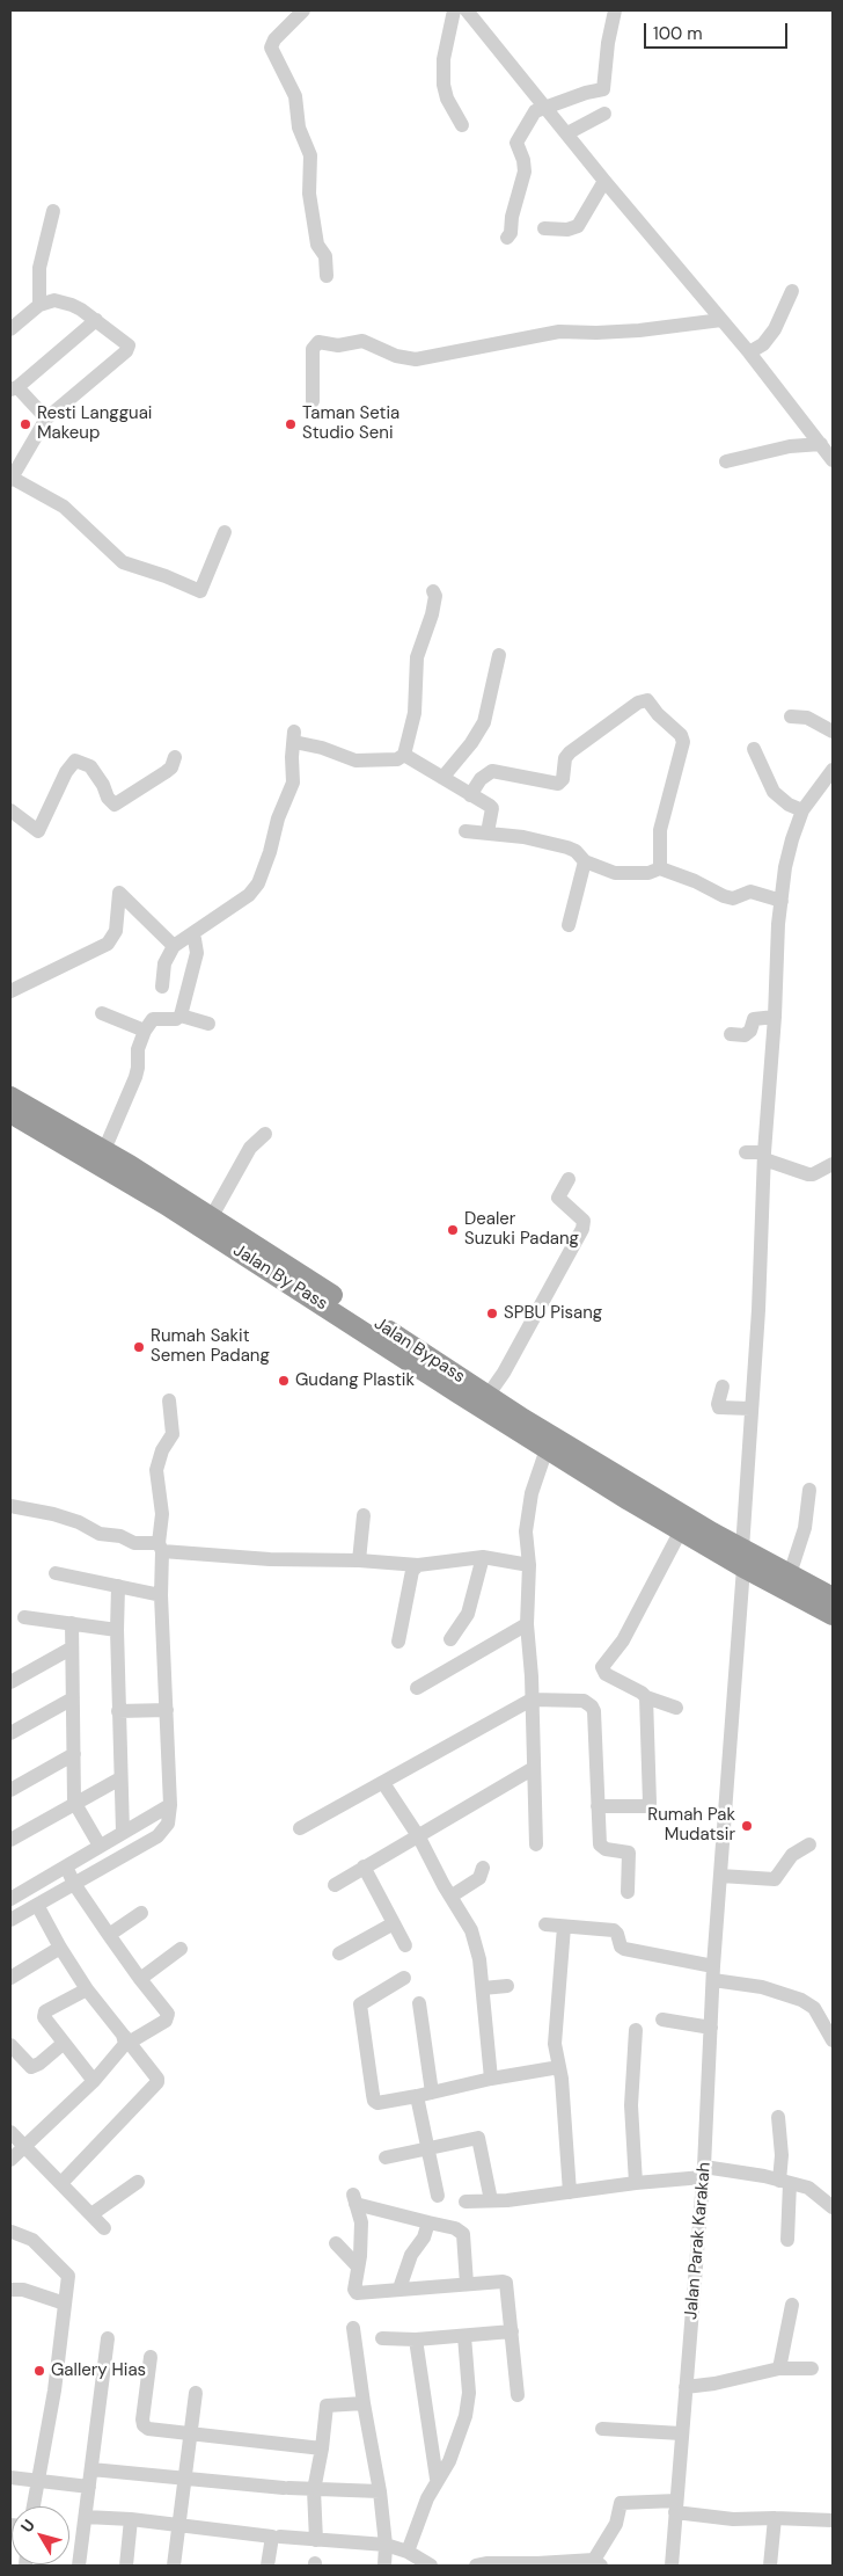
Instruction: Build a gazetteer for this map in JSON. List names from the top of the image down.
{
  "streets": {
    "highway": ["Jalan By Pass", "Jalan Bypass"],
    "street": ["Jalan Parak Karakah"]
  },
  "crossings": [
    ["Jalan By Pass", "Jalan Bypass"],
    ["Jalan Bypass", "Jalan Parak Karakah"]
  ],
  "places": [
    "Resti Langguai Makeup",
    "Taman Setia Studio Seni",
    "Dealer Suzuki Padang",
    "SPBU Pisang",
    "Rumah Sakit Semen Padang",
    "Gudang Plastik",
    "Rumah Pak Mudatsir",
    "Gallery Hias"
  ],
  "scale_bar": "100 m",
  "north": "top left"
}
